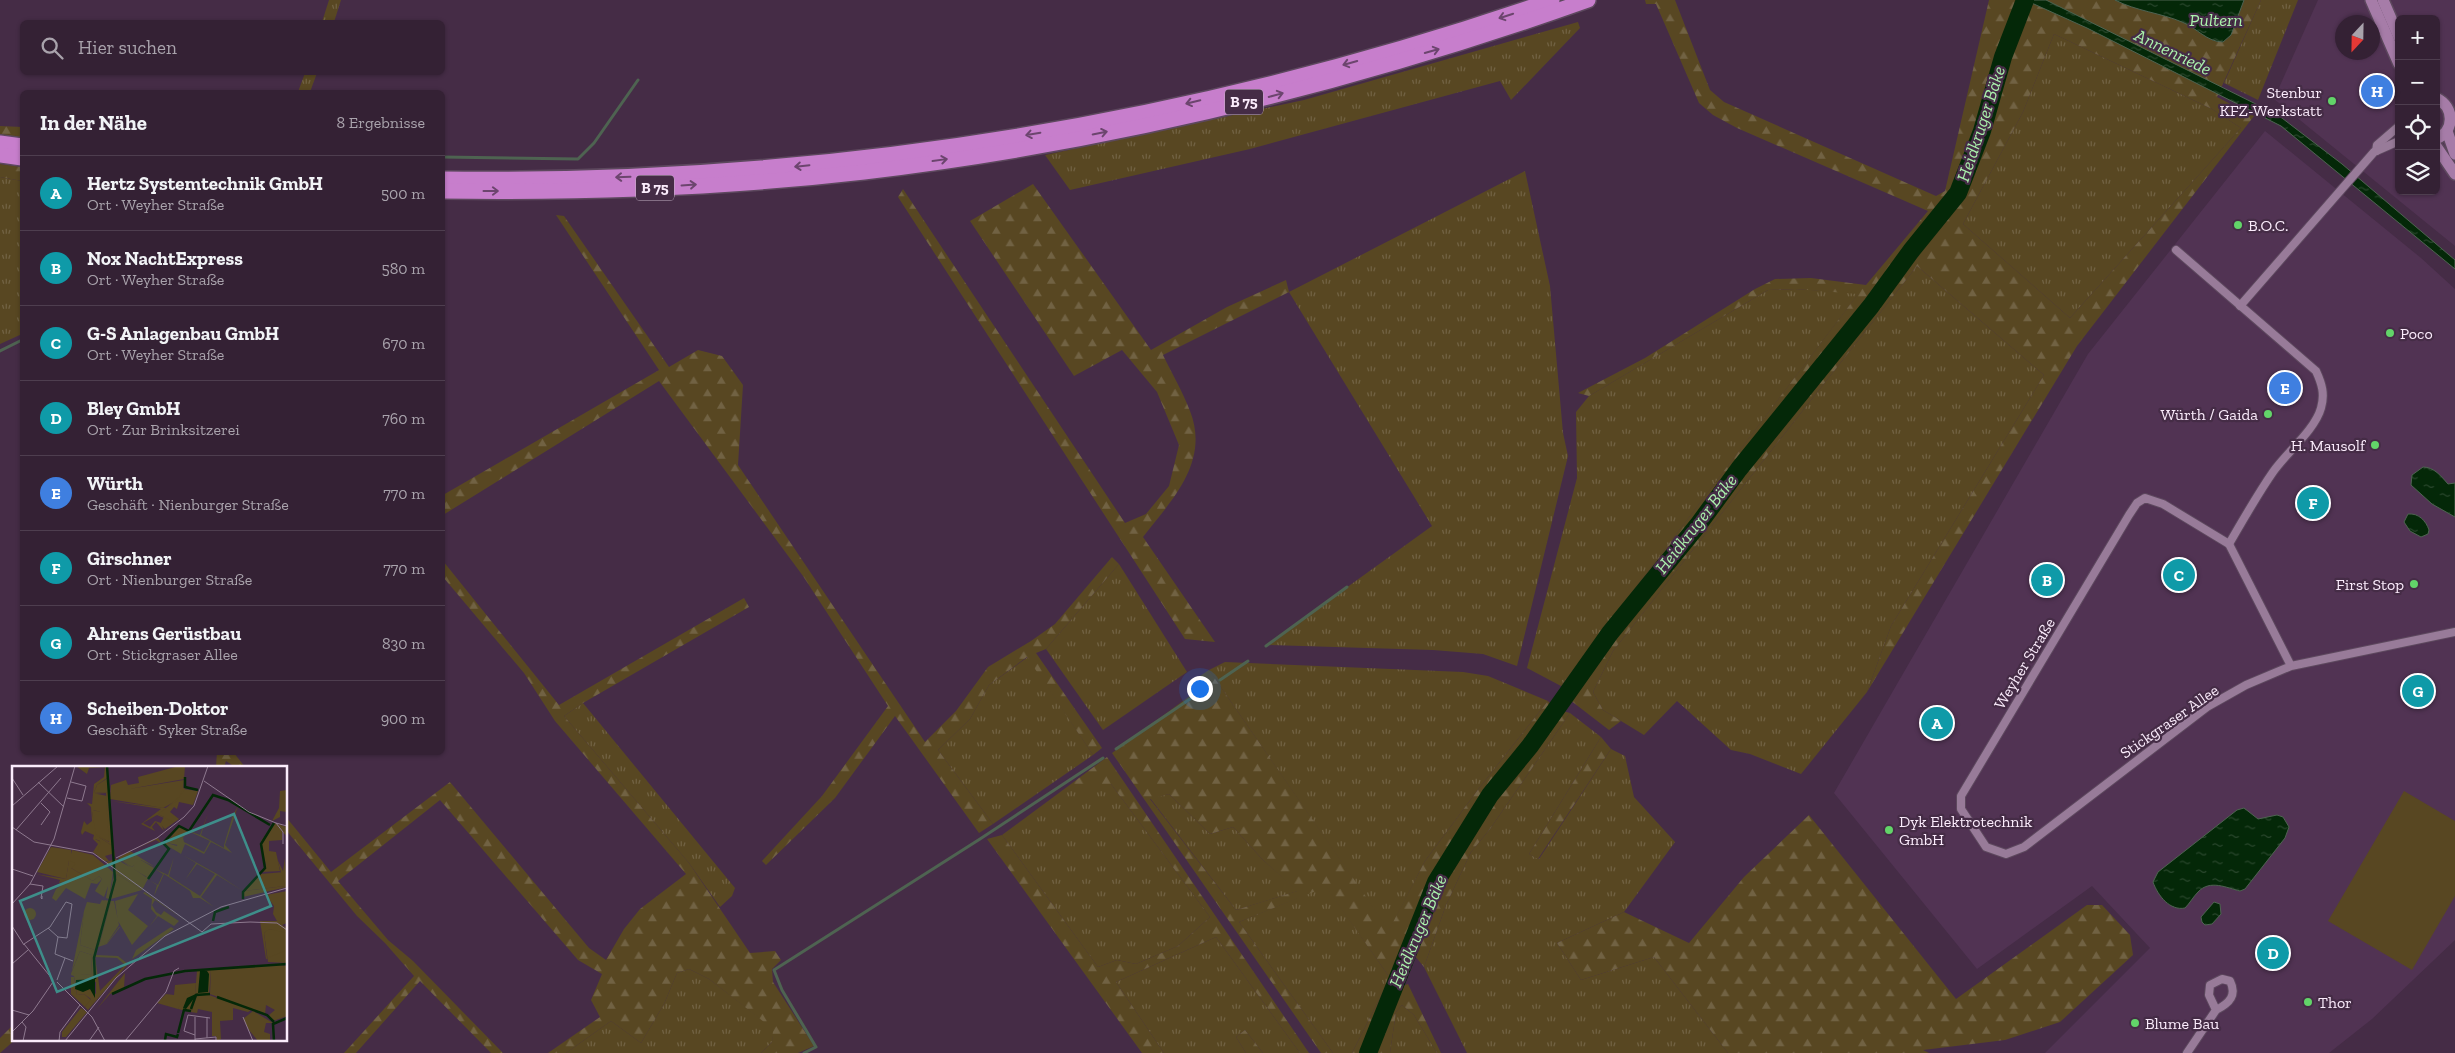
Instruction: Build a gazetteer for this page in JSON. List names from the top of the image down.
{
  "streets": {
    "highway": ["B 75"],
    "street": ["Weyher Straße", "Stickgraser Allee"]
  },
  "crossings": [
    ["Weyher Straße", "Stickgraser Allee"]
  ],
  "water": ["Pultern", "Annenriede", "Heidkruger Bäke"],
  "places": [
    "Stenbur KFZ-Werkstatt",
    "B.O.C.",
    "Poco",
    "Würth / Gaida",
    "H. Mausolf",
    "First Stop",
    "Dyk Elektrotechnik GmbH",
    "Thor",
    "Blume Bau"
  ],
  "north": "bottom",
  "page": {
    "map_buttons": ["+", "−"],
    "search": "Hier suchen",
    "pins": [
      "H",
      "E",
      "F",
      "C",
      "B",
      "G",
      "A",
      "D"
    ],
    "heading": ["In der Nähe", "8 Ergebnisse"],
    "list": [
      {
        "mark": "A",
        "name": "Hertz Systemtechnik GmbH",
        "note": "Ort · Weyher Straße",
        "value": "500 m"
      },
      {
        "mark": "B",
        "name": "Nox NachtExpress",
        "note": "Ort · Weyher Straße",
        "value": "580 m"
      },
      {
        "mark": "C",
        "name": "G-S Anlagenbau GmbH",
        "note": "Ort · Weyher Straße",
        "value": "670 m"
      },
      {
        "mark": "D",
        "name": "Bley GmbH",
        "note": "Ort · Zur Brinksitzerei",
        "value": "760 m"
      },
      {
        "mark": "E",
        "name": "Würth",
        "note": "Geschäft · Nienburger Straße",
        "value": "770 m"
      },
      {
        "mark": "F",
        "name": "Girschner",
        "note": "Ort · Nienburger Straße",
        "value": "770 m"
      },
      {
        "mark": "G",
        "name": "Ahrens Gerüstbau",
        "note": "Ort · Stickgraser Allee",
        "value": "830 m"
      },
      {
        "mark": "H",
        "name": "Scheiben-Doktor",
        "note": "Geschäft · Syker Straße",
        "value": "900 m"
      }
    ]
  }
}
